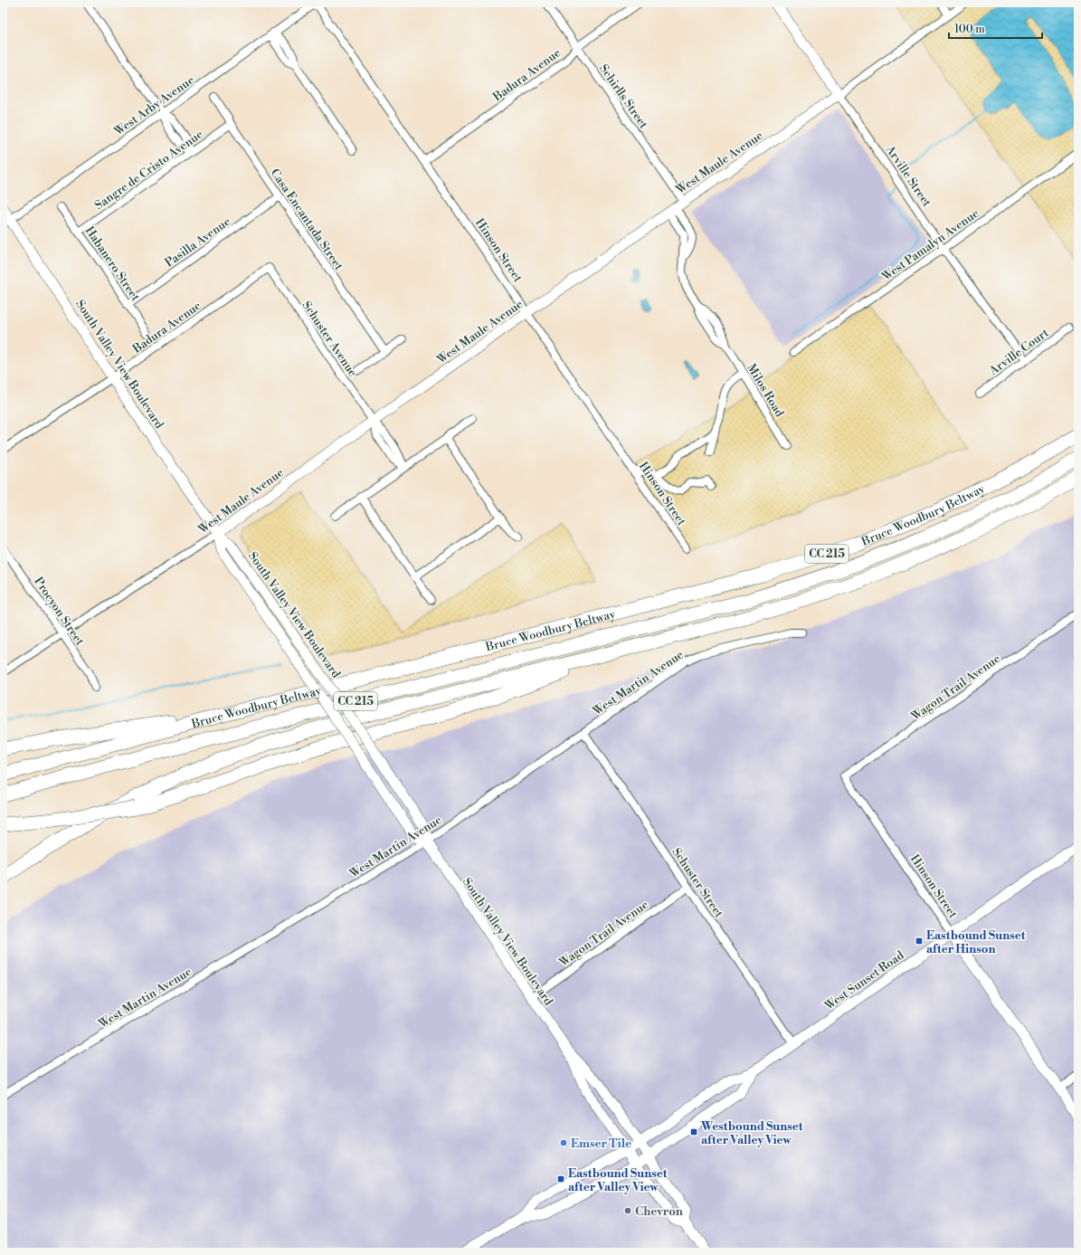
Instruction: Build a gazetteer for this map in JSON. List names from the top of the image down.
{
  "streets": {
    "highway": ["Bruce Woodbury Beltway", "CC 215"],
    "main road": [
      "West Maule Avenue",
      "Arville Street",
      "Hinson Street",
      "South Valley View Boulevard",
      "West Sunset Road"
    ],
    "street": [
      "Badura Avenue",
      "Schirlls Street",
      "West Arby Avenue",
      "Sangre de Cristo Avenue",
      "Casa Encantada Street",
      "Pasilla Avenue",
      "West Pamalyn Avenue",
      "Habanero Street",
      "Schuster Avenue",
      "Arville Court",
      "Milos Road",
      "Procyon Street",
      "West Martin Avenue",
      "Wagon Trail Avenue",
      "Schuster Street"
    ]
  },
  "crossings": [
    ["Badura Avenue", "Schirlls Street"],
    ["Badura Avenue", "Hinson Street"],
    ["Badura Avenue", "Schuster Avenue"],
    ["Badura Avenue", "South Valley View Boulevard"],
    ["Schirlls Street", "West Maule Avenue"],
    ["West Arby Avenue", "Hinson Street"],
    ["West Arby Avenue", "South Valley View Boulevard"],
    ["West Maule Avenue", "Arville Street"],
    ["West Maule Avenue", "Hinson Street"],
    ["West Maule Avenue", "Schuster Avenue"],
    ["West Maule Avenue", "South Valley View Boulevard"],
    ["West Maule Avenue", "Milos Road"],
    ["West Maule Avenue", "Procyon Street"],
    ["Sangre de Cristo Avenue", "Casa Encantada Street"],
    ["Sangre de Cristo Avenue", "Habanero Street"],
    ["Arville Street", "West Pamalyn Avenue"],
    ["Arville Street", "Arville Court"],
    ["Casa Encantada Street", "Pasilla Avenue"],
    ["Pasilla Avenue", "Habanero Street"],
    ["Hinson Street", "Wagon Trail Avenue"],
    ["Hinson Street", "West Sunset Road"],
    ["South Valley View Boulevard", "West Martin Avenue"],
    ["South Valley View Boulevard", "Wagon Trail Avenue"],
    ["South Valley View Boulevard", "West Sunset Road"],
    ["West Martin Avenue", "Schuster Street"],
    ["Wagon Trail Avenue", "Schuster Street"],
    ["Schuster Street", "West Sunset Road"]
  ],
  "places": {
    "transit": ["Eastbound Sunset after Hinson", "Westbound Sunset after Valley View", "Eastbound Sunset after Valley View"],
    "other": ["Emser Tile", "Chevron"]
  },
  "scale_bar": "100 m"
}
